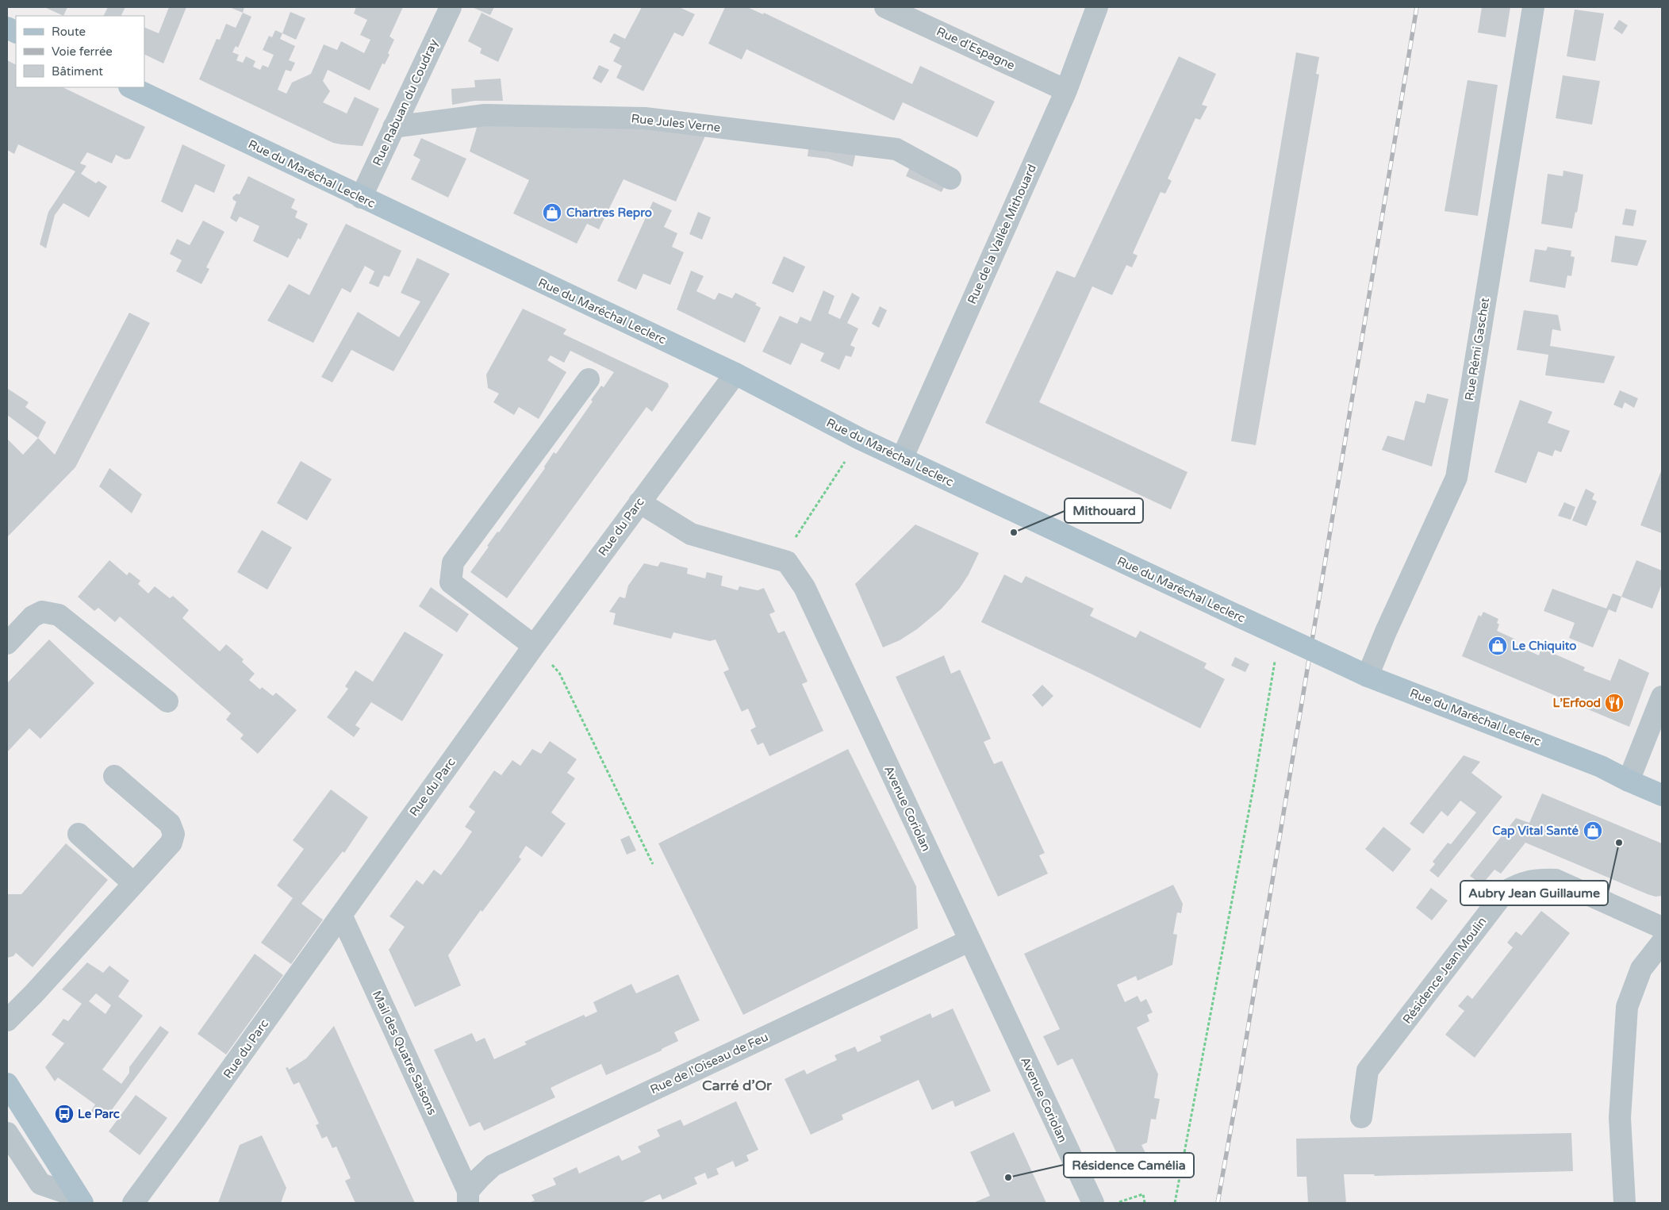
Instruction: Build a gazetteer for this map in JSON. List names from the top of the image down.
{
  "streets": {
    "main road": ["Rue du Maréchal Leclerc"],
    "street": [
      "Rue d'Espagne",
      "Rue Rabuan du Coudray",
      "Rue Jules Verne",
      "Rue de la Vallée Mithouard",
      "Rue Rémi Gaschet",
      "Rue du Parc",
      "Avenue Coriolan",
      "Résidence Jean Moulin",
      "Mail des Quatre Saisons",
      "Rue de l'Oiseau de Feu"
    ]
  },
  "crossings": [
    ["Rue d'Espagne", "Rue de la Vallée Mithouard"],
    ["Rue Rabuan du Coudray", "Rue Jules Verne"],
    ["Rue Rabuan du Coudray", "Rue du Maréchal Leclerc"],
    ["Rue du Maréchal Leclerc", "Rue de la Vallée Mithouard"],
    ["Rue du Maréchal Leclerc", "Rue Rémi Gaschet"],
    ["Rue du Maréchal Leclerc", "Rue du Parc"],
    ["Rue du Parc", "Mail des Quatre Saisons"],
    ["Avenue Coriolan", "Rue de l'Oiseau de Feu"],
    ["Mail des Quatre Saisons", "Rue de l'Oiseau de Feu"]
  ],
  "districts": ["Carré d’Or"],
  "places": {
    "shop": ["Chartres Repro", "Le Chiquito", "Cap Vital Santé"],
    "other": ["Mithouard", "Aubry Jean Guillaume", "Résidence Camélia"],
    "restaurant": ["L’Erfood"],
    "bus stop": ["Le Parc"]
  },
  "legend": ["Route", "Voie ferrée", "Bâtiment"]
}
